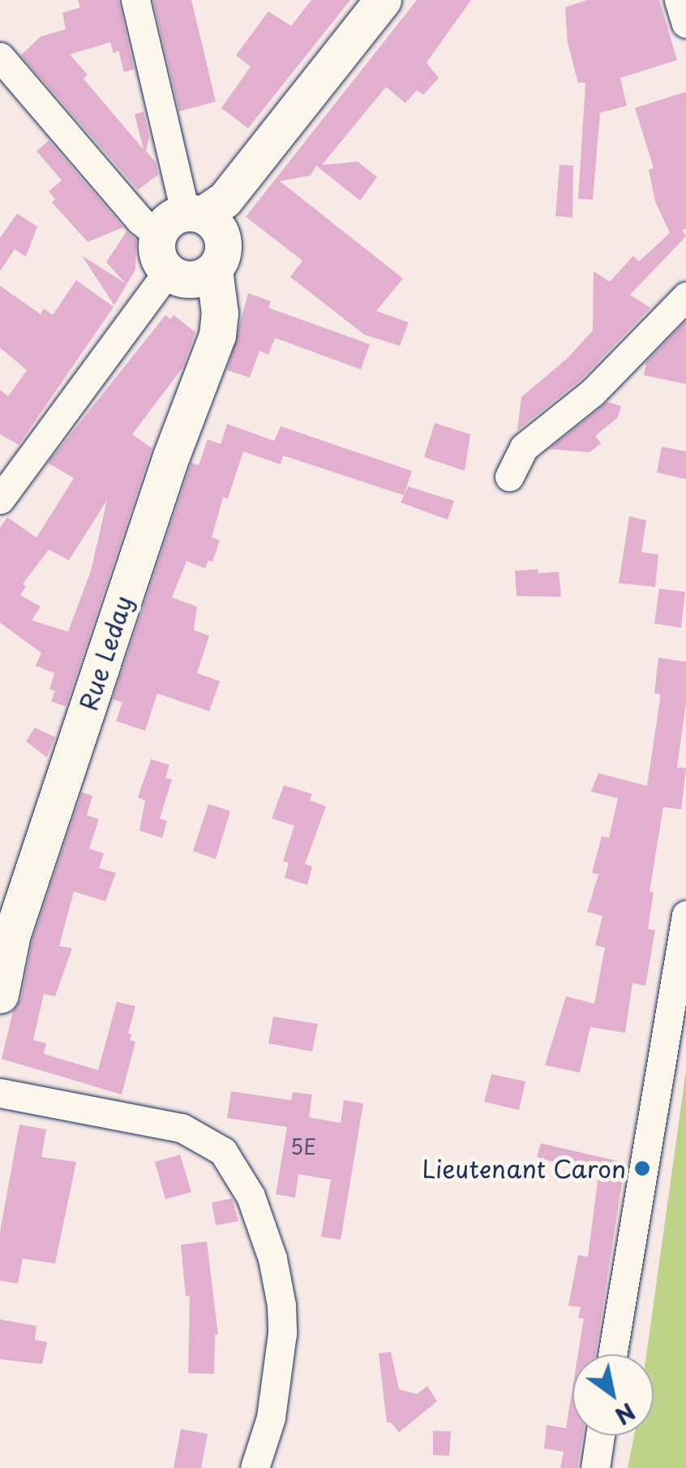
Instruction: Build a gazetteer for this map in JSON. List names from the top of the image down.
{
  "streets": {
    "main road": ["Rue Leday"]
  },
  "places": ["Lieutenant Caron"],
  "house_numbers": ["5E"],
  "north": "bottom right"
}
